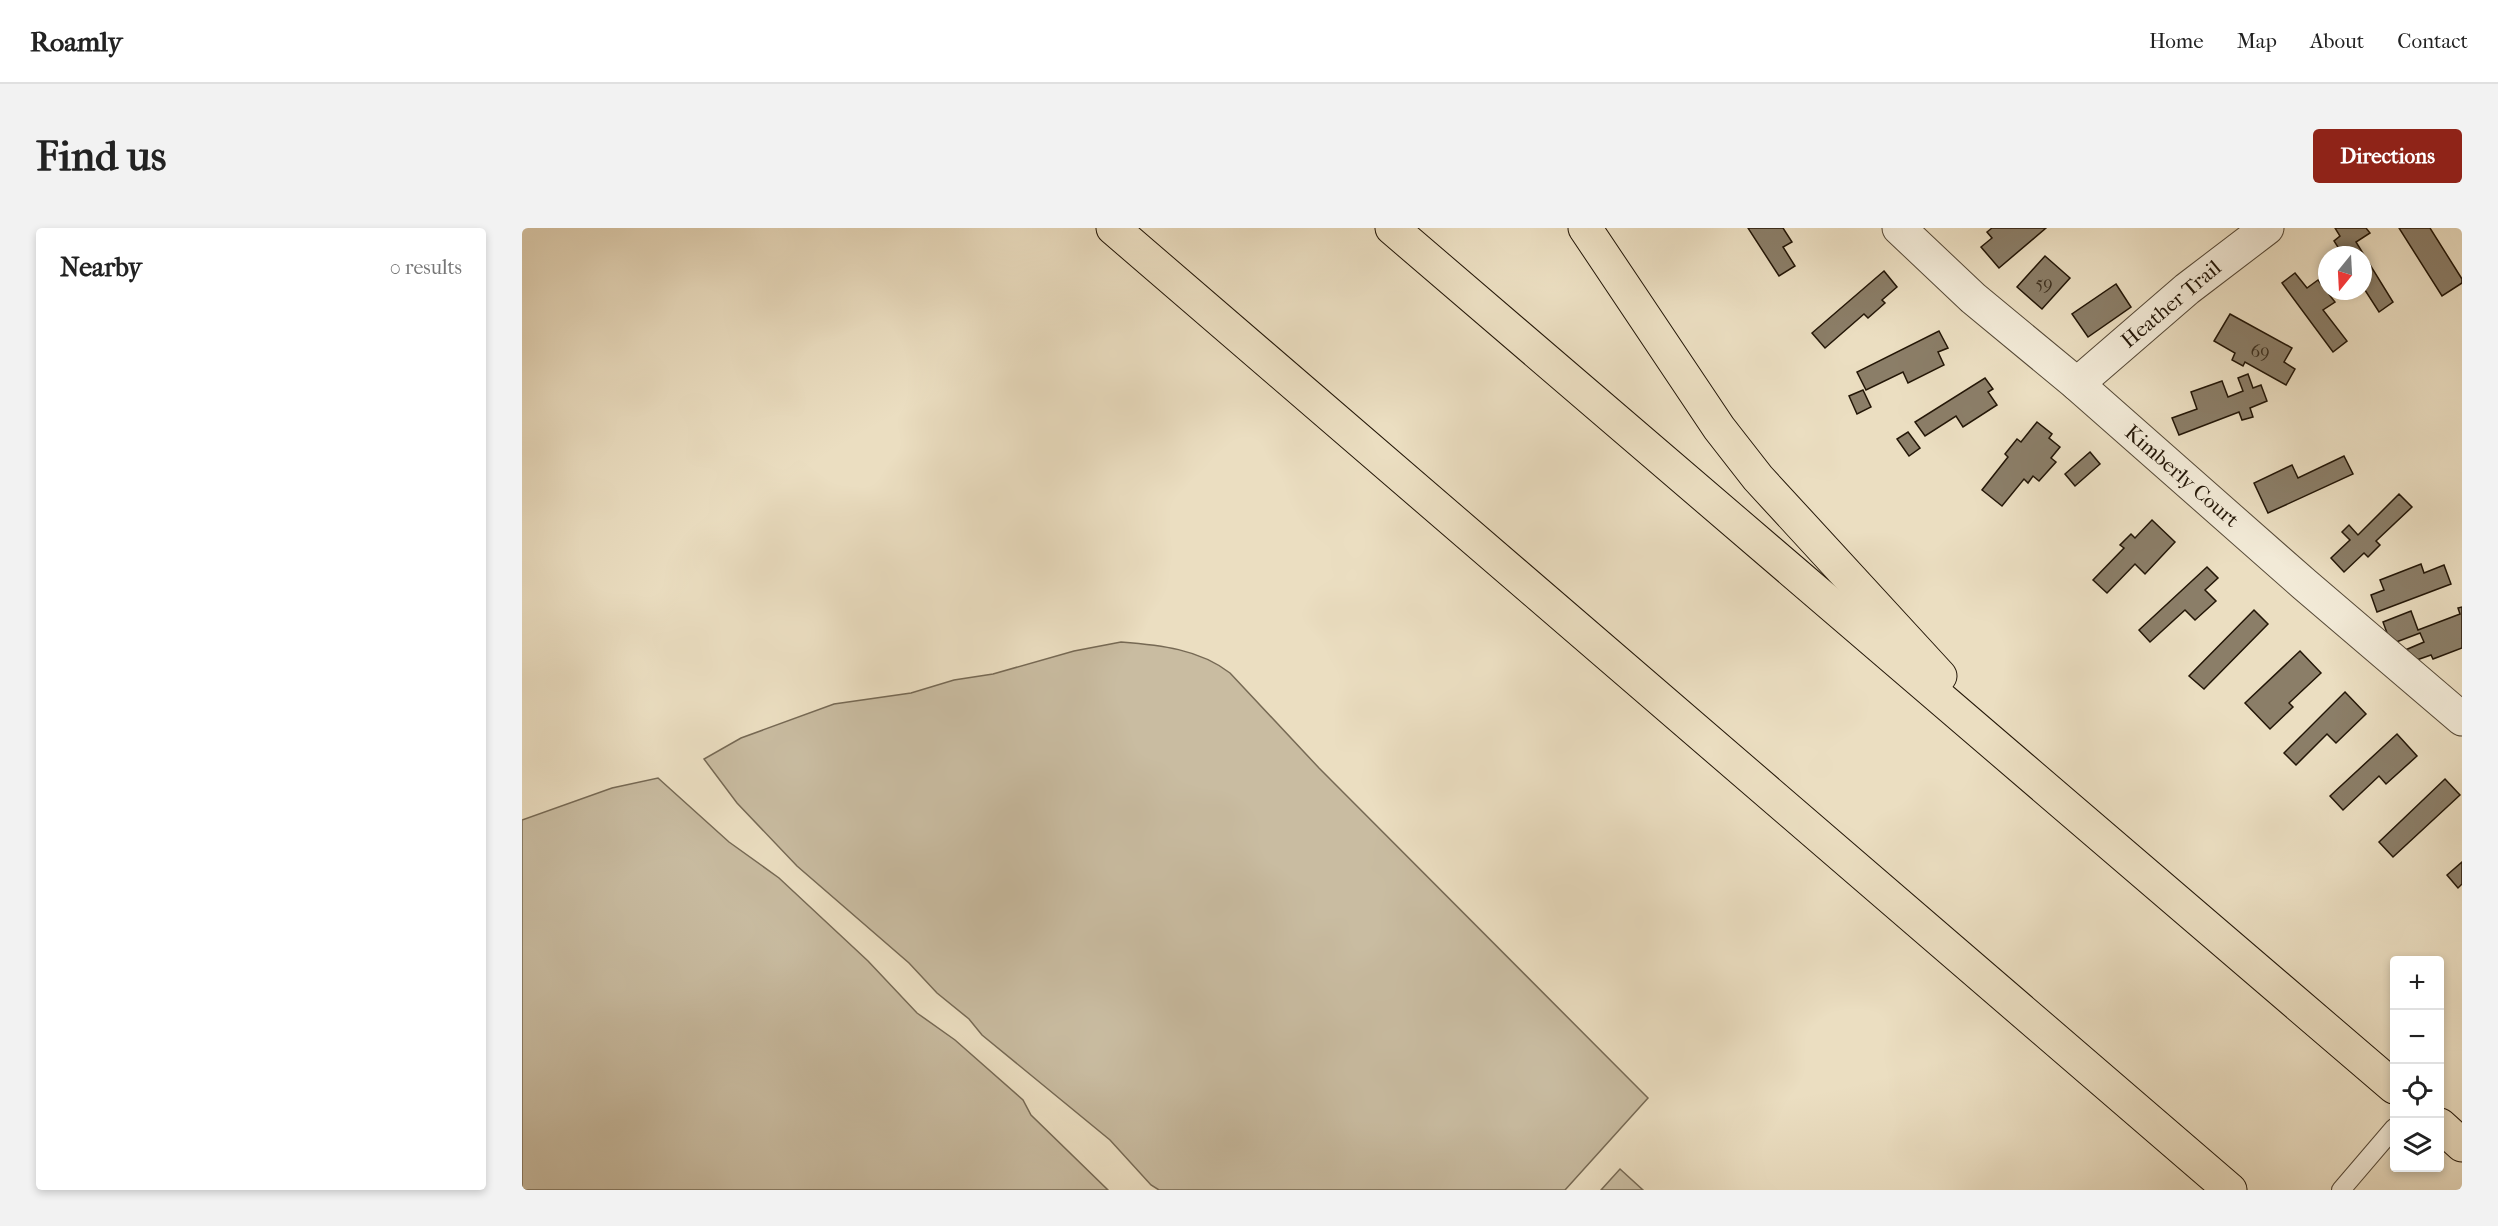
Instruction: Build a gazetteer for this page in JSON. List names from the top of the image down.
{
  "streets": {
    "street": ["Heather Trail", "Kimberly Court"]
  },
  "crossings": [
    ["Heather Trail", "Kimberly Court"]
  ],
  "house_numbers": ["59", "69"],
  "north": "bottom",
  "page": {
    "header": "Roamly",
    "nav": [
      "Home",
      "Map",
      "About",
      "Contact"
    ],
    "buttons": "Directions",
    "title": "Find us",
    "heading": ["Nearby", "0 results"],
    "map_buttons": ["+", "−"]
  }
}
